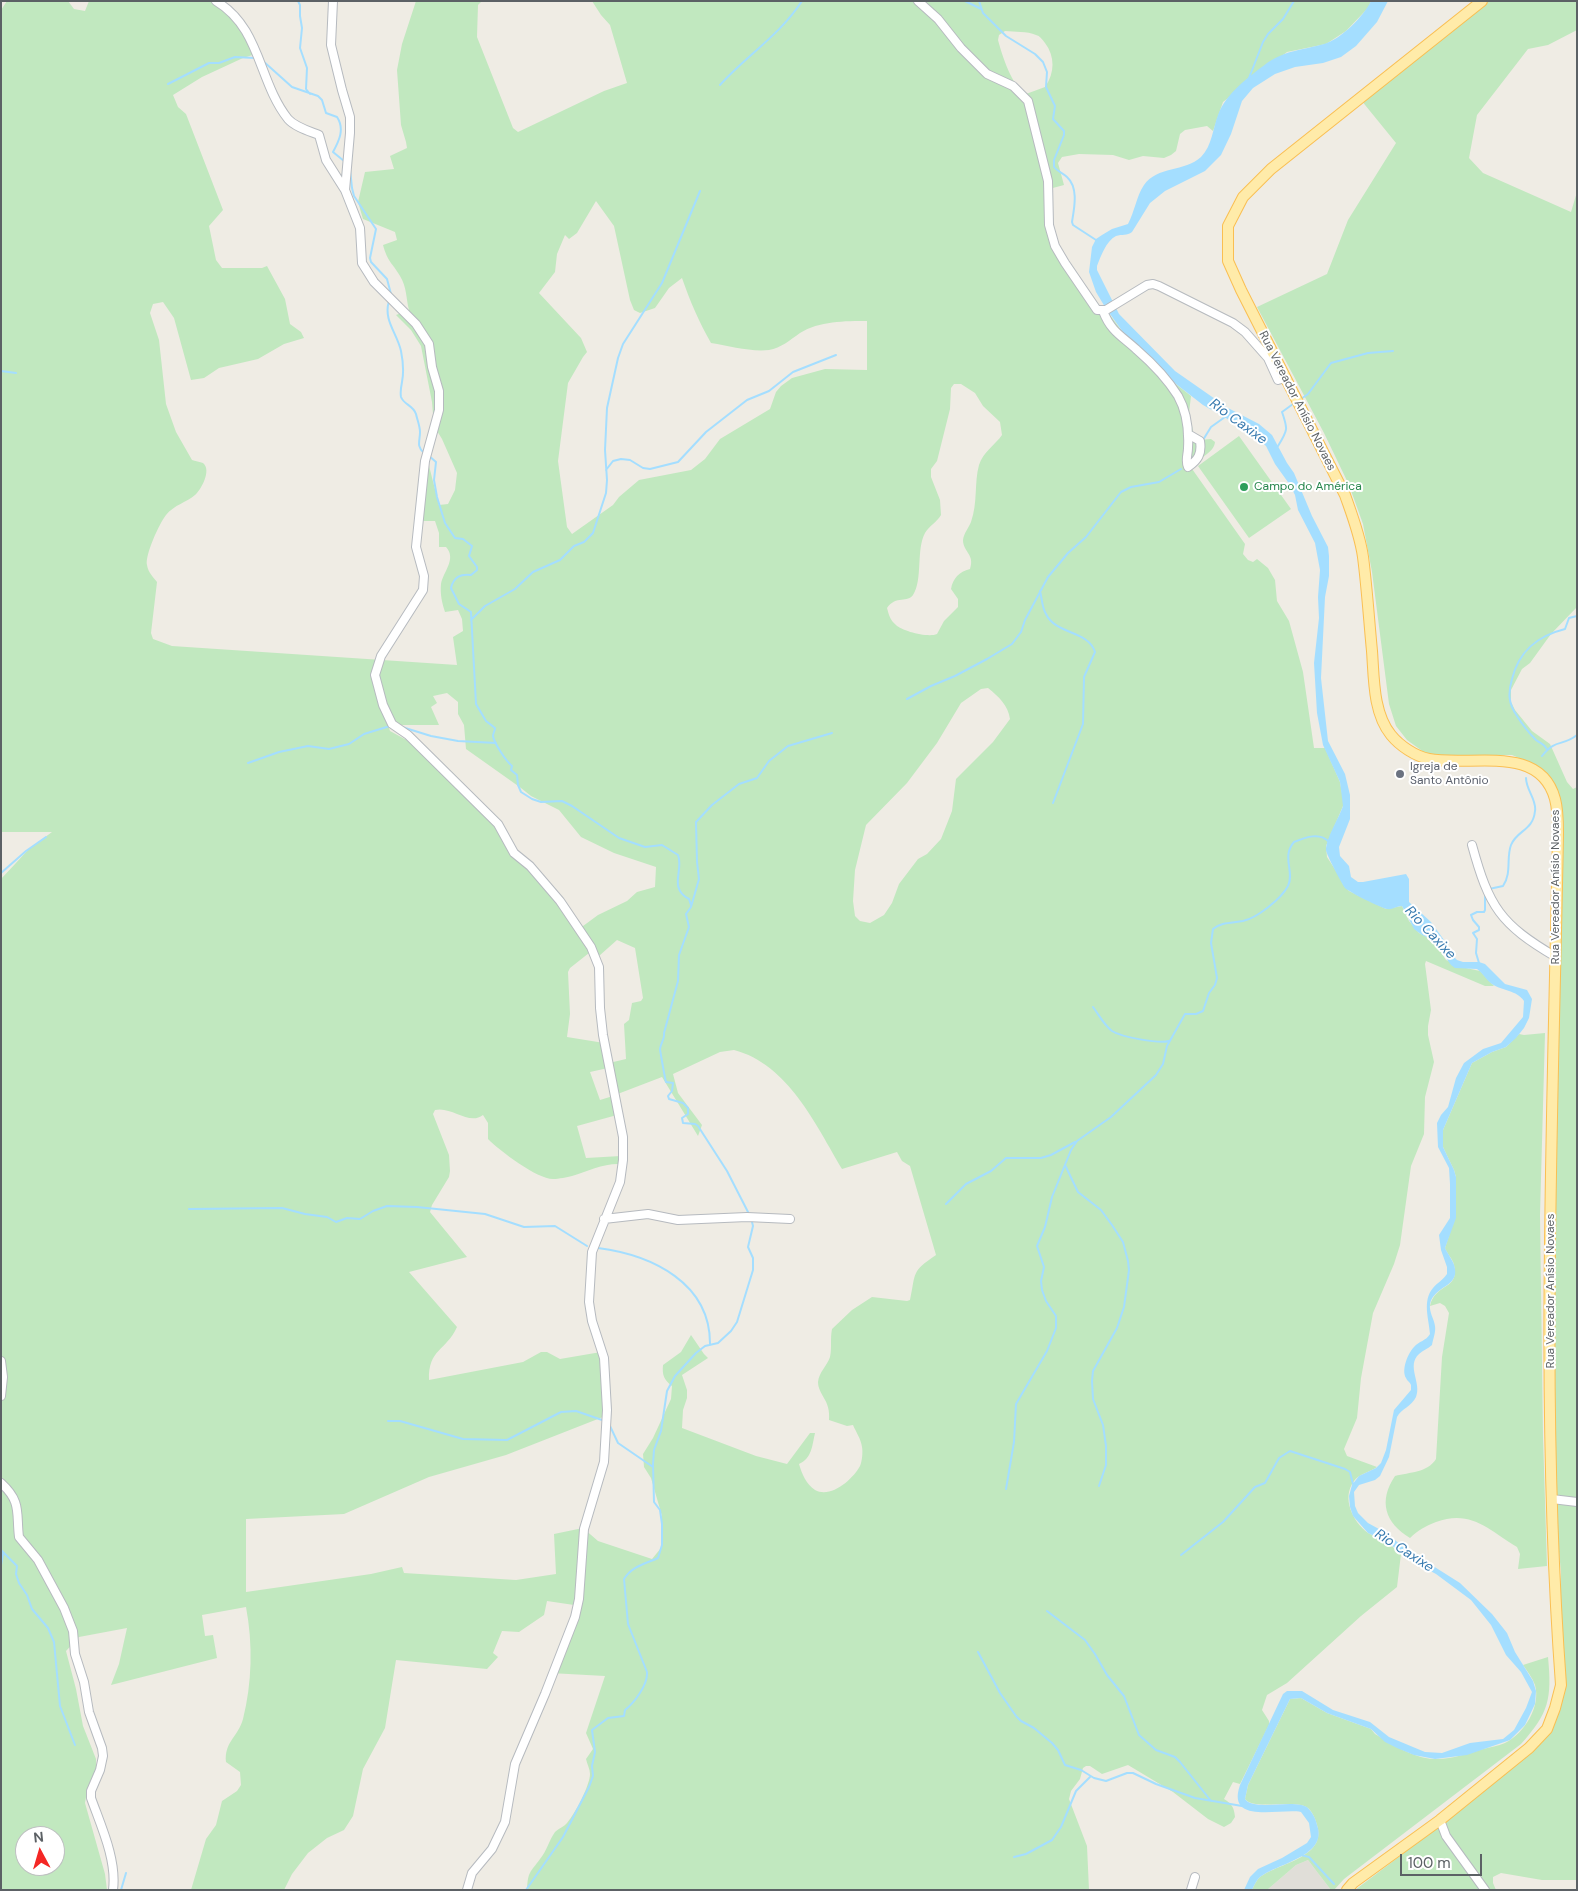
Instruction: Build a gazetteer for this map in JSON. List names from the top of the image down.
{
  "streets": {
    "main road": ["Rua Vereador Anísio Novaes"]
  },
  "water": ["Rio Caxixe"],
  "places": ["Campo do América", "Igreja de Santo Antônio"],
  "scale_bar": "100 m",
  "north": "top"
}
